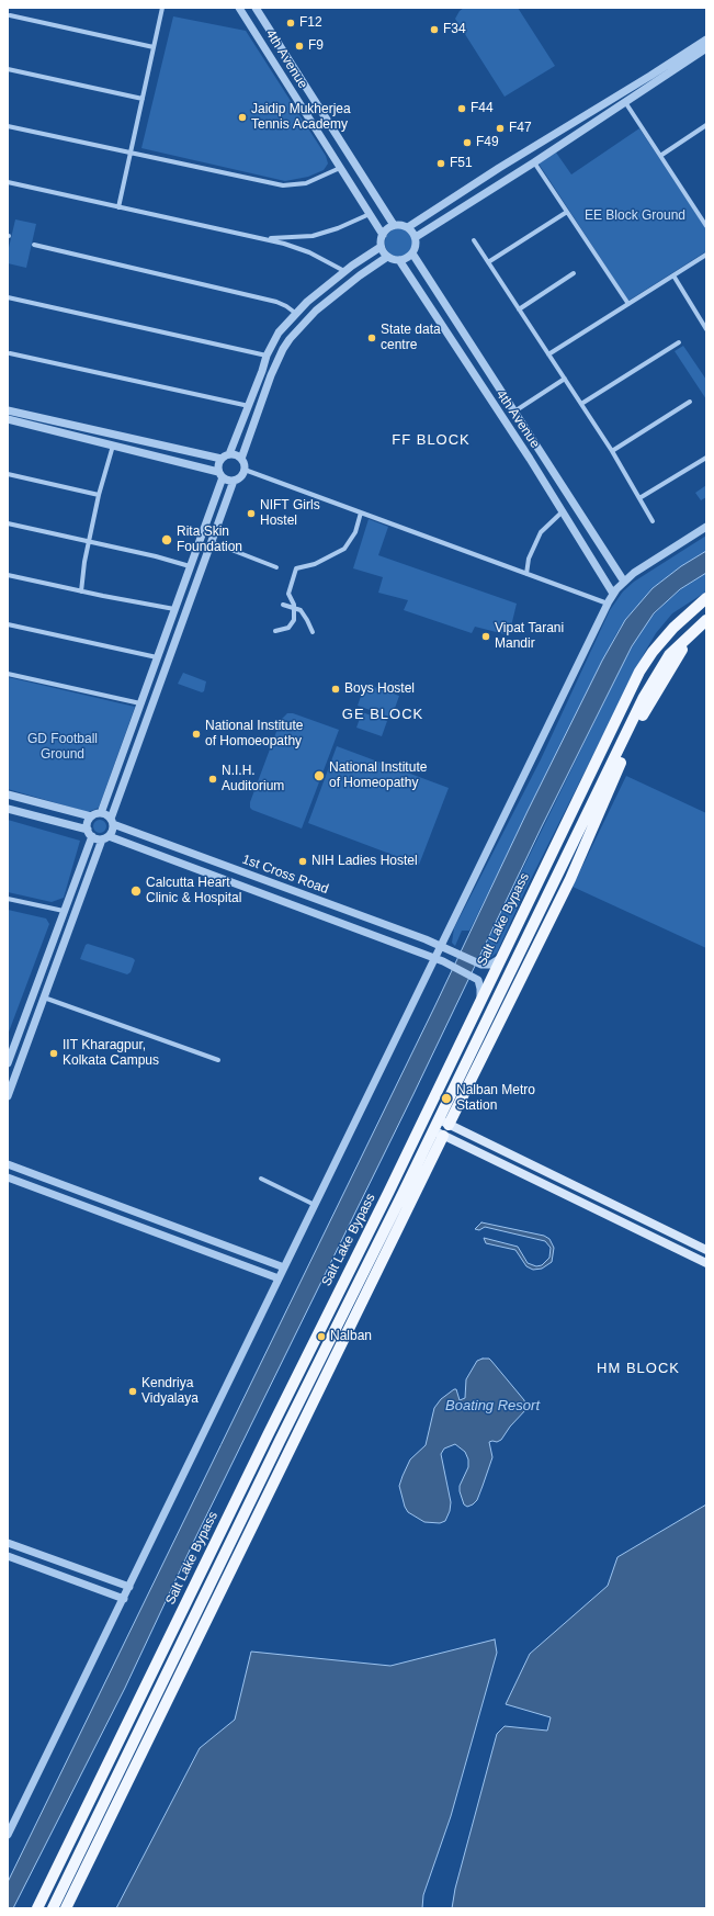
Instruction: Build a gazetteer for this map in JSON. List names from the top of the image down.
{
  "streets": {
    "main road": ["Salt Lake Bypass"],
    "street": ["4th Avenue", "1st Cross Road"]
  },
  "crossings": [
    ["1st Cross Road", "Salt Lake Bypass"]
  ],
  "districts": ["FF BLOCK", "GE BLOCK", "HM BLOCK"],
  "water": ["Boating Resort"],
  "parks": ["EE Block Ground", "GD Football Ground"],
  "places": [
    "F12",
    "F34",
    "F9",
    "F44",
    "Jaidip Mukherjea Tennis Academy",
    "F47",
    "F49",
    "F51",
    "State data centre",
    "NIFT Girls Hostel",
    "Rita Skin Foundation",
    "Vipat Tarani Mandir",
    "Boys Hostel",
    "National Institute of Homoeopathy",
    "National Institute of Homeopathy",
    "N.I.H. Auditorium",
    "NIH Ladies Hostel",
    "Calcutta Heart Clinic & Hospital",
    "IIT Kharagpur, Kolkata Campus",
    "Nalban Metro Station",
    "Nalban",
    "Kendriya Vidyalaya"
  ]
}
